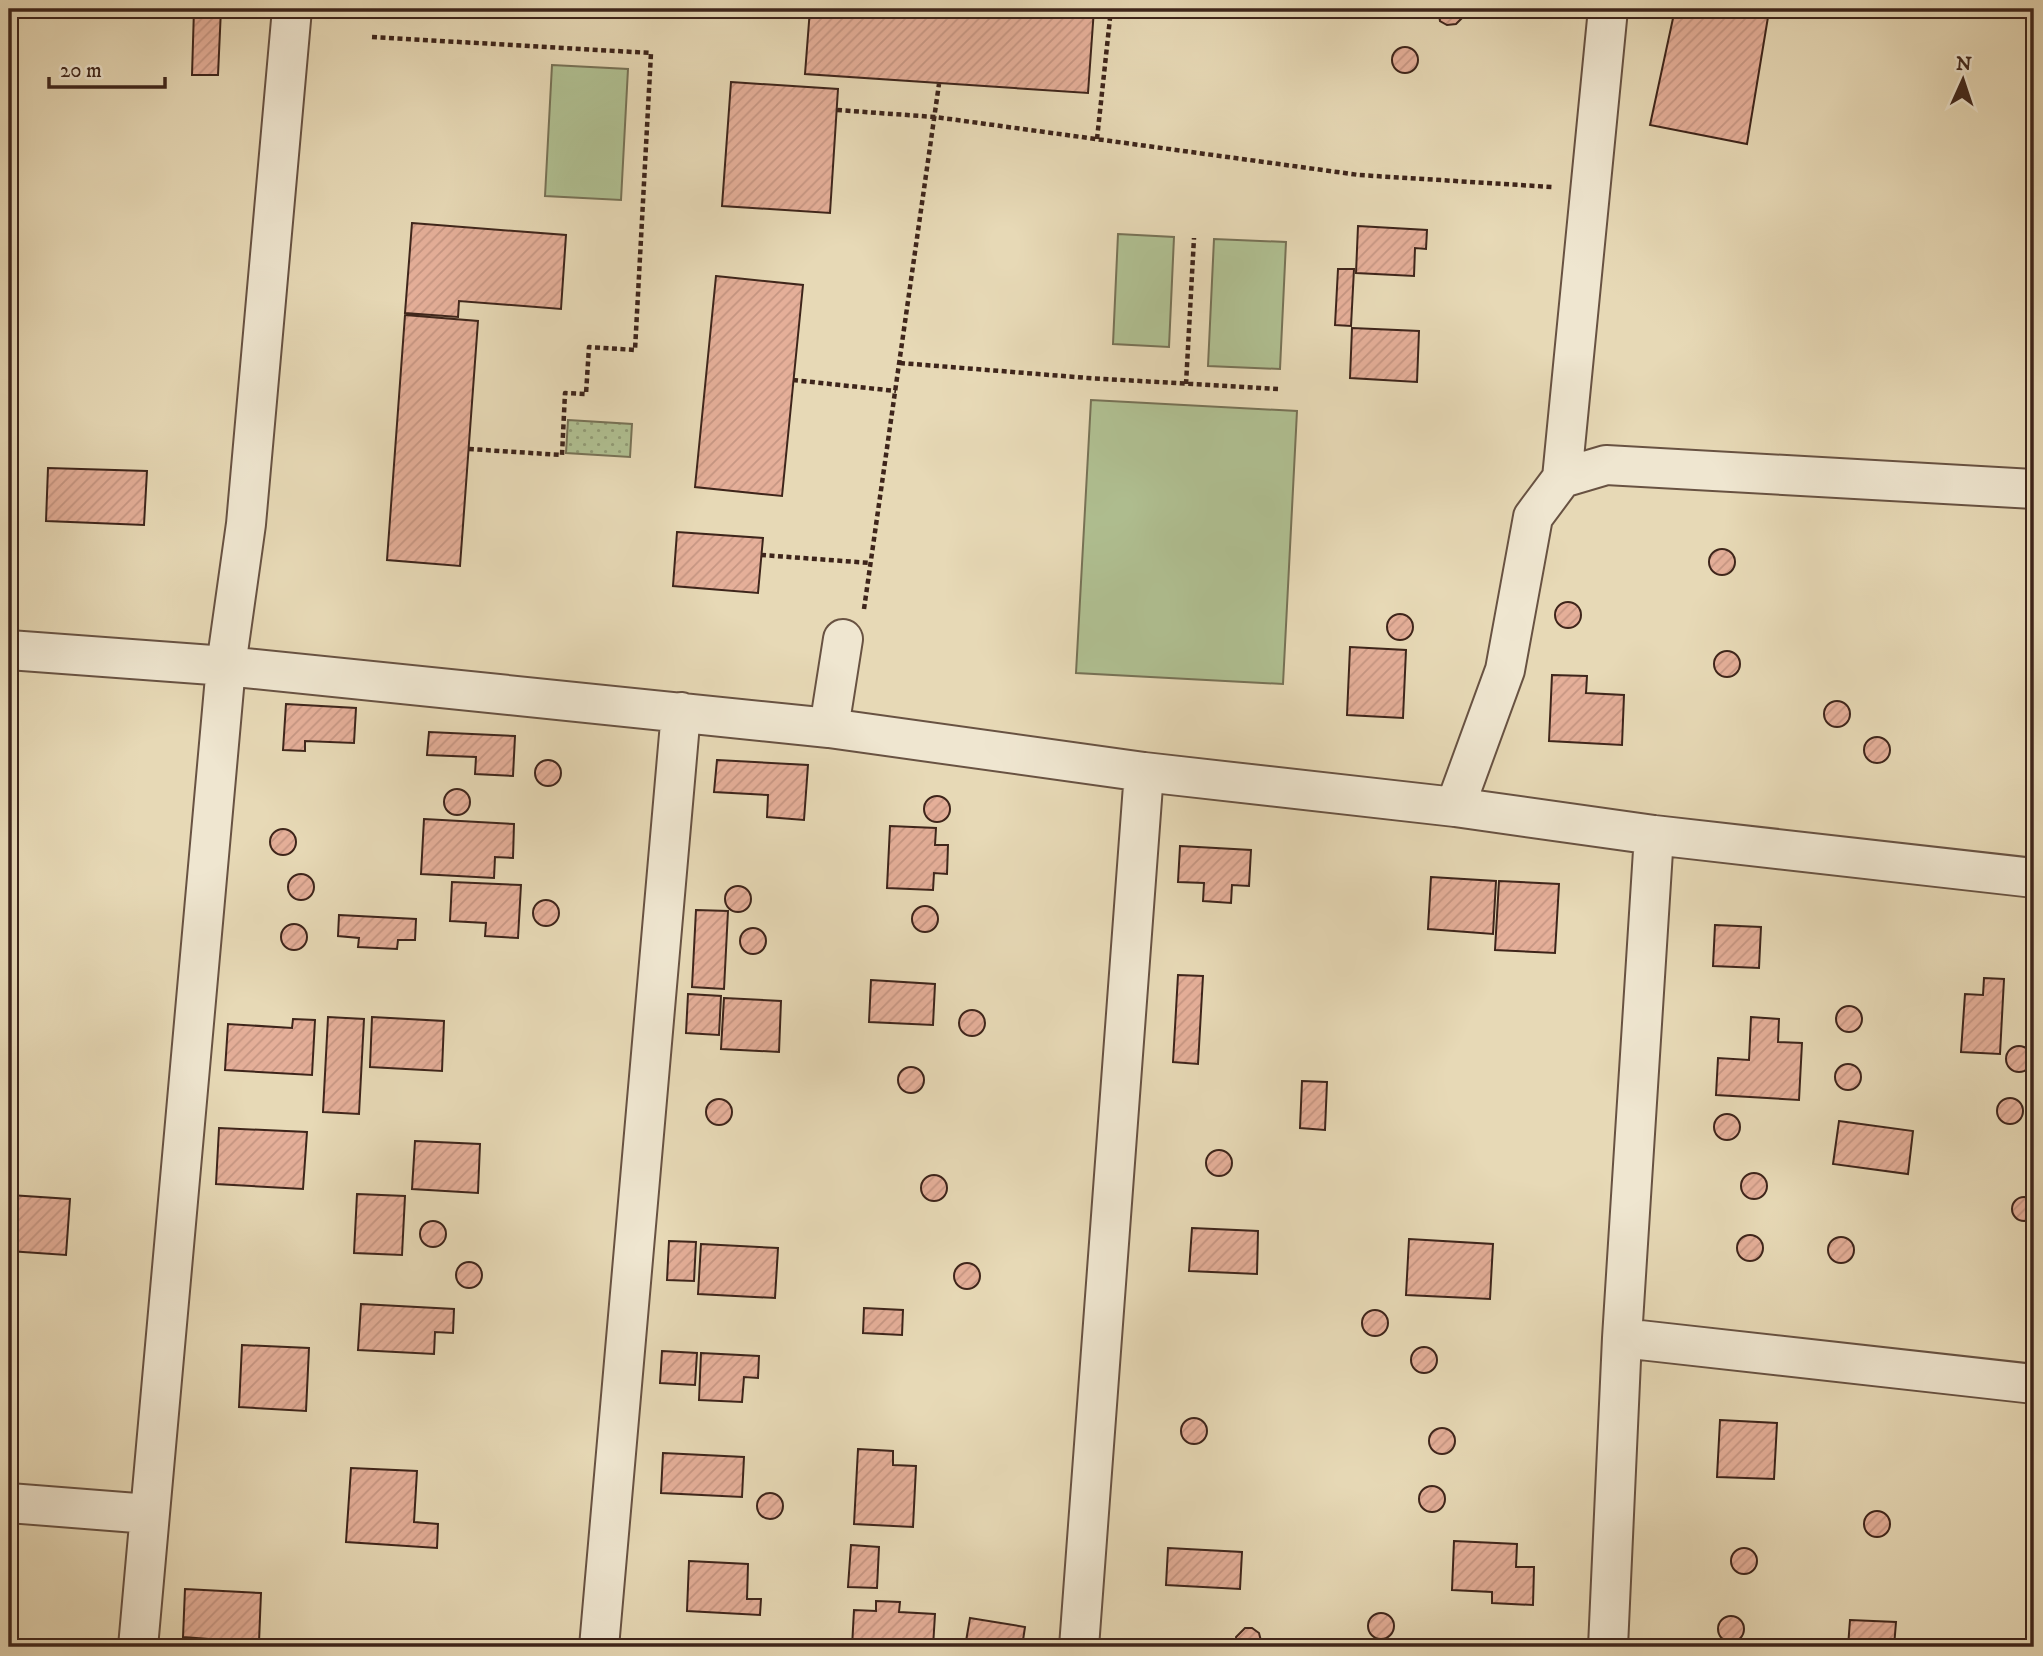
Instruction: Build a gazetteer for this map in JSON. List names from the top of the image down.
{
  "scale_bar": "20 m",
  "north": "top"
}
